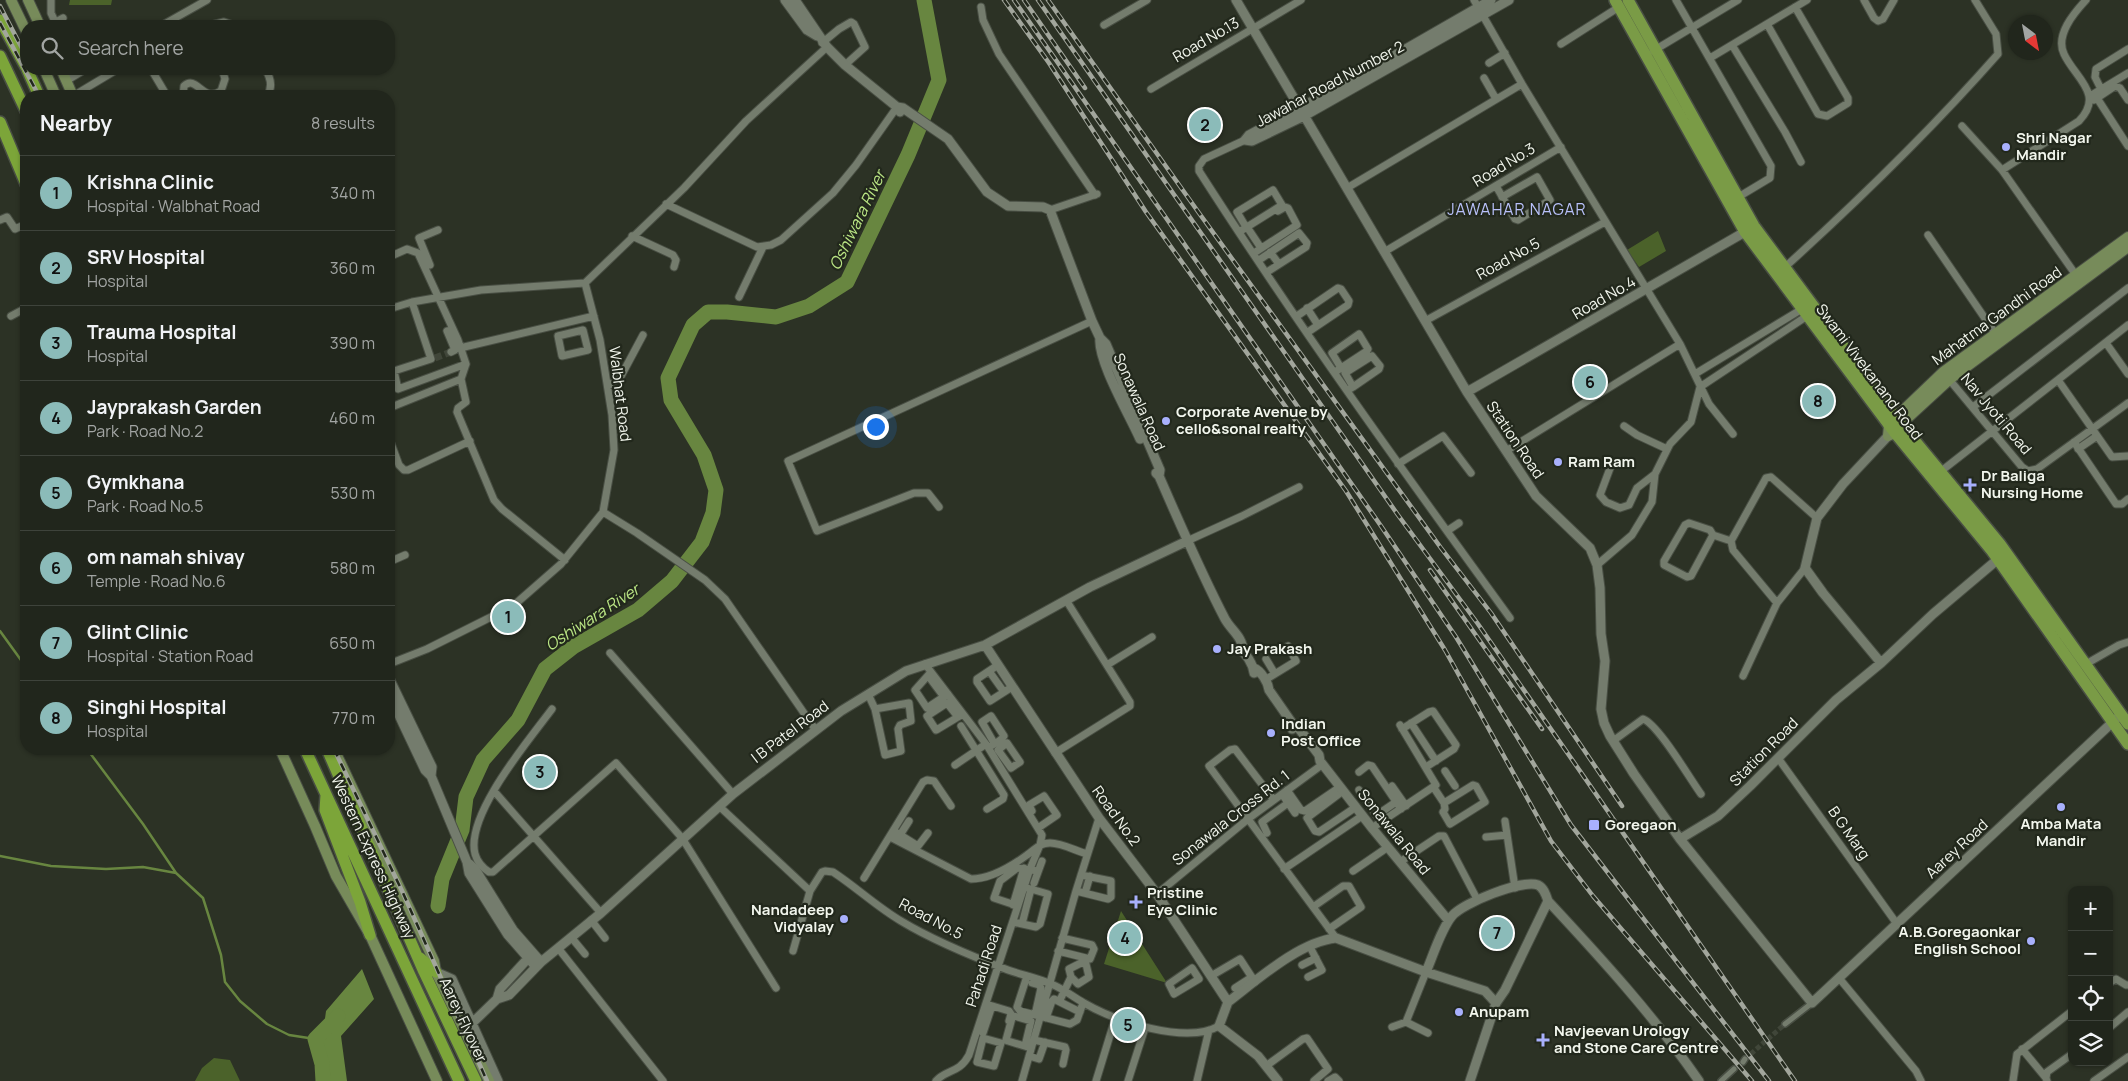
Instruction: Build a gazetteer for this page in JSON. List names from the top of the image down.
{
  "streets": {
    "highway": ["Western Express Highway", "Aarey Flyover"],
    "main road": ["Mahatma Gandhi Road", "Swami Vivekanand Road"],
    "street": [
      "Road No.13",
      "Jawahar Road Number 2",
      "Road No.3",
      "Road No.5",
      "Road No.4",
      "Walbhat Road",
      "Sonawala Road",
      "Nav Jyoti Road",
      "Station Road",
      "I B Patel Road",
      "Road No.2",
      "Sonawala Cross Rd. 1",
      "B G Marg",
      "Aarey Road",
      "Pahadi Road"
    ]
  },
  "crossings": [
    ["Road No.13", "Station Road"],
    ["Jawahar Road Number 2", "Station Road"],
    ["Road No.3", "Station Road"],
    ["Road No.5", "Station Road"],
    ["Road No.5", "Pahadi Road"],
    ["Road No.4", "Swami Vivekanand Road"],
    ["Road No.4", "Station Road"],
    ["Mahatma Gandhi Road", "Swami Vivekanand Road"],
    ["Mahatma Gandhi Road", "Nav Jyoti Road"],
    ["Swami Vivekanand Road", "Station Road"],
    ["Swami Vivekanand Road", "Aarey Road"],
    ["Sonawala Road", "I B Patel Road"],
    ["Sonawala Road", "Sonawala Cross Rd. 1"],
    ["Station Road", "B G Marg"],
    ["I B Patel Road", "Road No.2"],
    ["Road No.2", "Sonawala Cross Rd. 1"],
    ["B G Marg", "Aarey Road"],
    ["Western Express Highway", "Aarey Flyover"]
  ],
  "districts": ["JAWAHAR NAGAR"],
  "water": ["Oshiwara River"],
  "places": {
    "other": [
      "Shri Nagar Mandir",
      "Corporate Avenue by cello&sonal realty",
      "Ram Ram",
      "Jay Prakash",
      "Indian Post Office",
      "Amba Mata Mandir",
      "Nandadeep Vidyalay",
      "A.B.Goregaonkar English School",
      "Anupam"
    ],
    "health": ["Dr Baliga Nursing Home", "Pristine Eye Clinic", "Navjeevan Urology and Stone Care Centre"],
    "transit": ["Goregaon"]
  },
  "north": "bottom right",
  "page": {
    "search": "Search here",
    "heading": ["Nearby", "8 results"],
    "pins": [
      "2",
      "6",
      "8",
      "1",
      "3",
      "7",
      "4",
      "5"
    ],
    "list": [
      {
        "mark": "1",
        "name": "Krishna Clinic",
        "note": "Hospital · Walbhat Road",
        "value": "340 m"
      },
      {
        "mark": "2",
        "name": "SRV Hospital",
        "note": "Hospital",
        "value": "360 m"
      },
      {
        "mark": "3",
        "name": "Trauma Hospital",
        "note": "Hospital",
        "value": "390 m"
      },
      {
        "mark": "4",
        "name": "Jayprakash Garden",
        "note": "Park · Road No.2",
        "value": "460 m"
      },
      {
        "mark": "5",
        "name": "Gymkhana",
        "note": "Park · Road No.5",
        "value": "530 m"
      },
      {
        "mark": "6",
        "name": "om namah shivay",
        "note": "Temple · Road No.6",
        "value": "580 m"
      },
      {
        "mark": "7",
        "name": "Glint Clinic",
        "note": "Hospital · Station Road",
        "value": "650 m"
      },
      {
        "mark": "8",
        "name": "Singhi Hospital",
        "note": "Hospital",
        "value": "770 m"
      }
    ],
    "map_buttons": ["+", "−"]
  }
}
